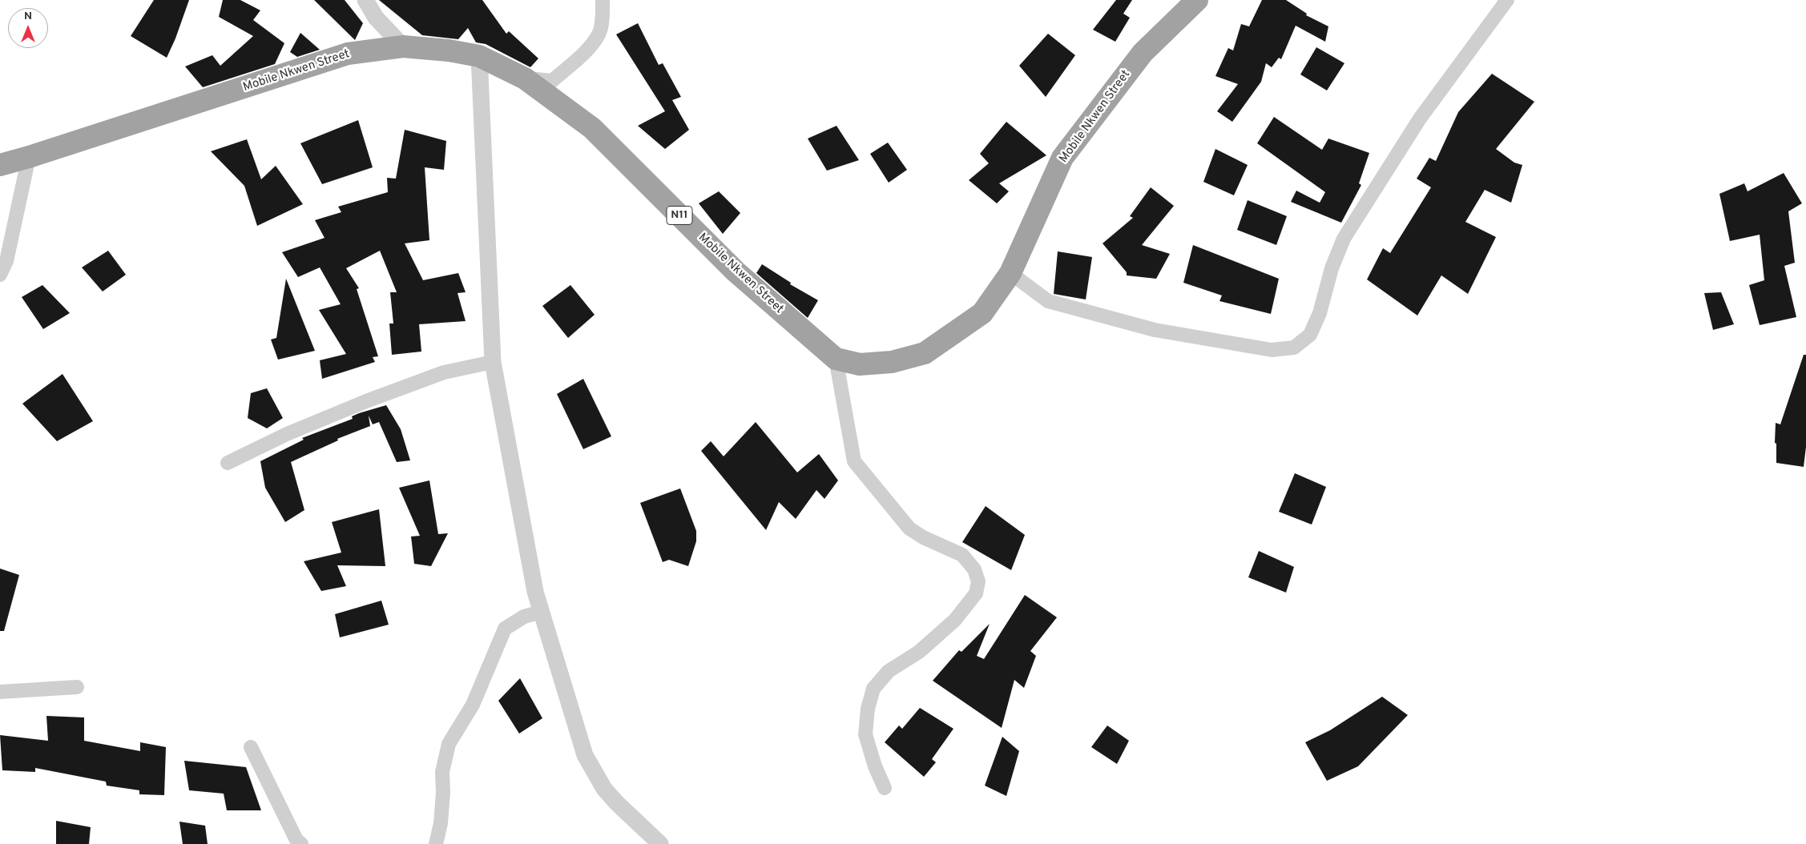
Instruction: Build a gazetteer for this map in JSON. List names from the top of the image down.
{
  "streets": {
    "highway": ["Mobile Nkwen Street", "N11"]
  },
  "north": "top"
}
